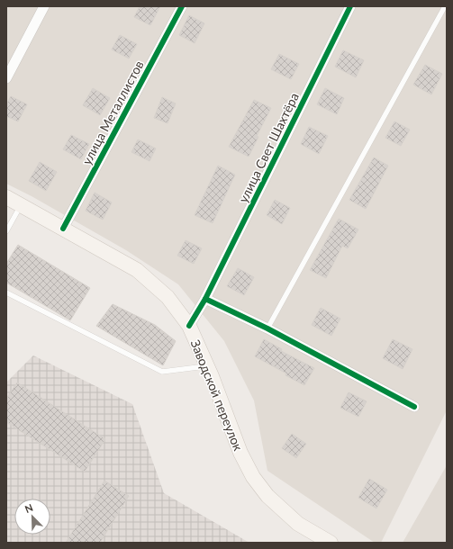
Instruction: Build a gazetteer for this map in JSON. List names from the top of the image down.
{
  "streets": {
    "main road": ["Заводской переулок"],
    "street": ["улица Металлистов", "улица Свет Шахтёра"]
  },
  "crossings": [
    ["улица Металлистов", "Заводской переулок"],
    ["улица Свет Шахтёра", "Заводской переулок"]
  ],
  "north": "top left"
}
